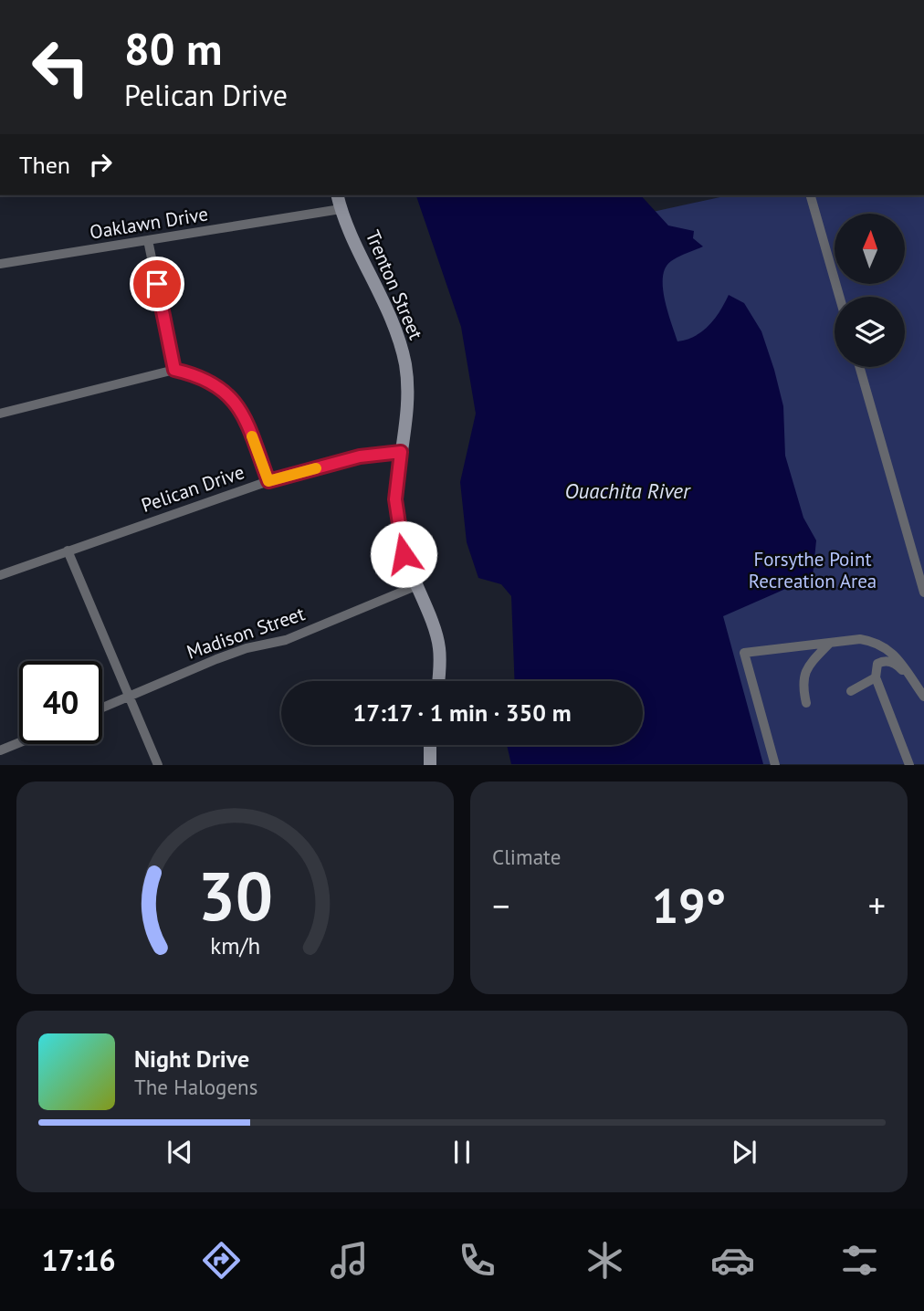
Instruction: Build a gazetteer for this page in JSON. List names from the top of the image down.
{
  "streets": {
    "street": [
      "Oaklawn Drive",
      "Trenton Street",
      "Pelican Drive",
      "Madison Street"
    ]
  },
  "crossings": [
    ["Oaklawn Drive", "Trenton Street"],
    ["Trenton Street", "Pelican Drive"],
    ["Trenton Street", "Madison Street"]
  ],
  "water": ["Ouachita River"],
  "parks": ["Forsythe Point Recreation Area"],
  "north": "top",
  "page": {
    "turn": ["80 m", "Pelican Drive"],
    "then": "Then",
    "limit": "40",
    "trip": "17:17 · 1 min · 350 m",
    "tile": "Climate",
    "heat": ["−", "19°", "+"],
    "song": ["Night Drive", "The Halogens"],
    "tabs": "17:16",
    "gauge": ["30", "km/h"]
  }
}
